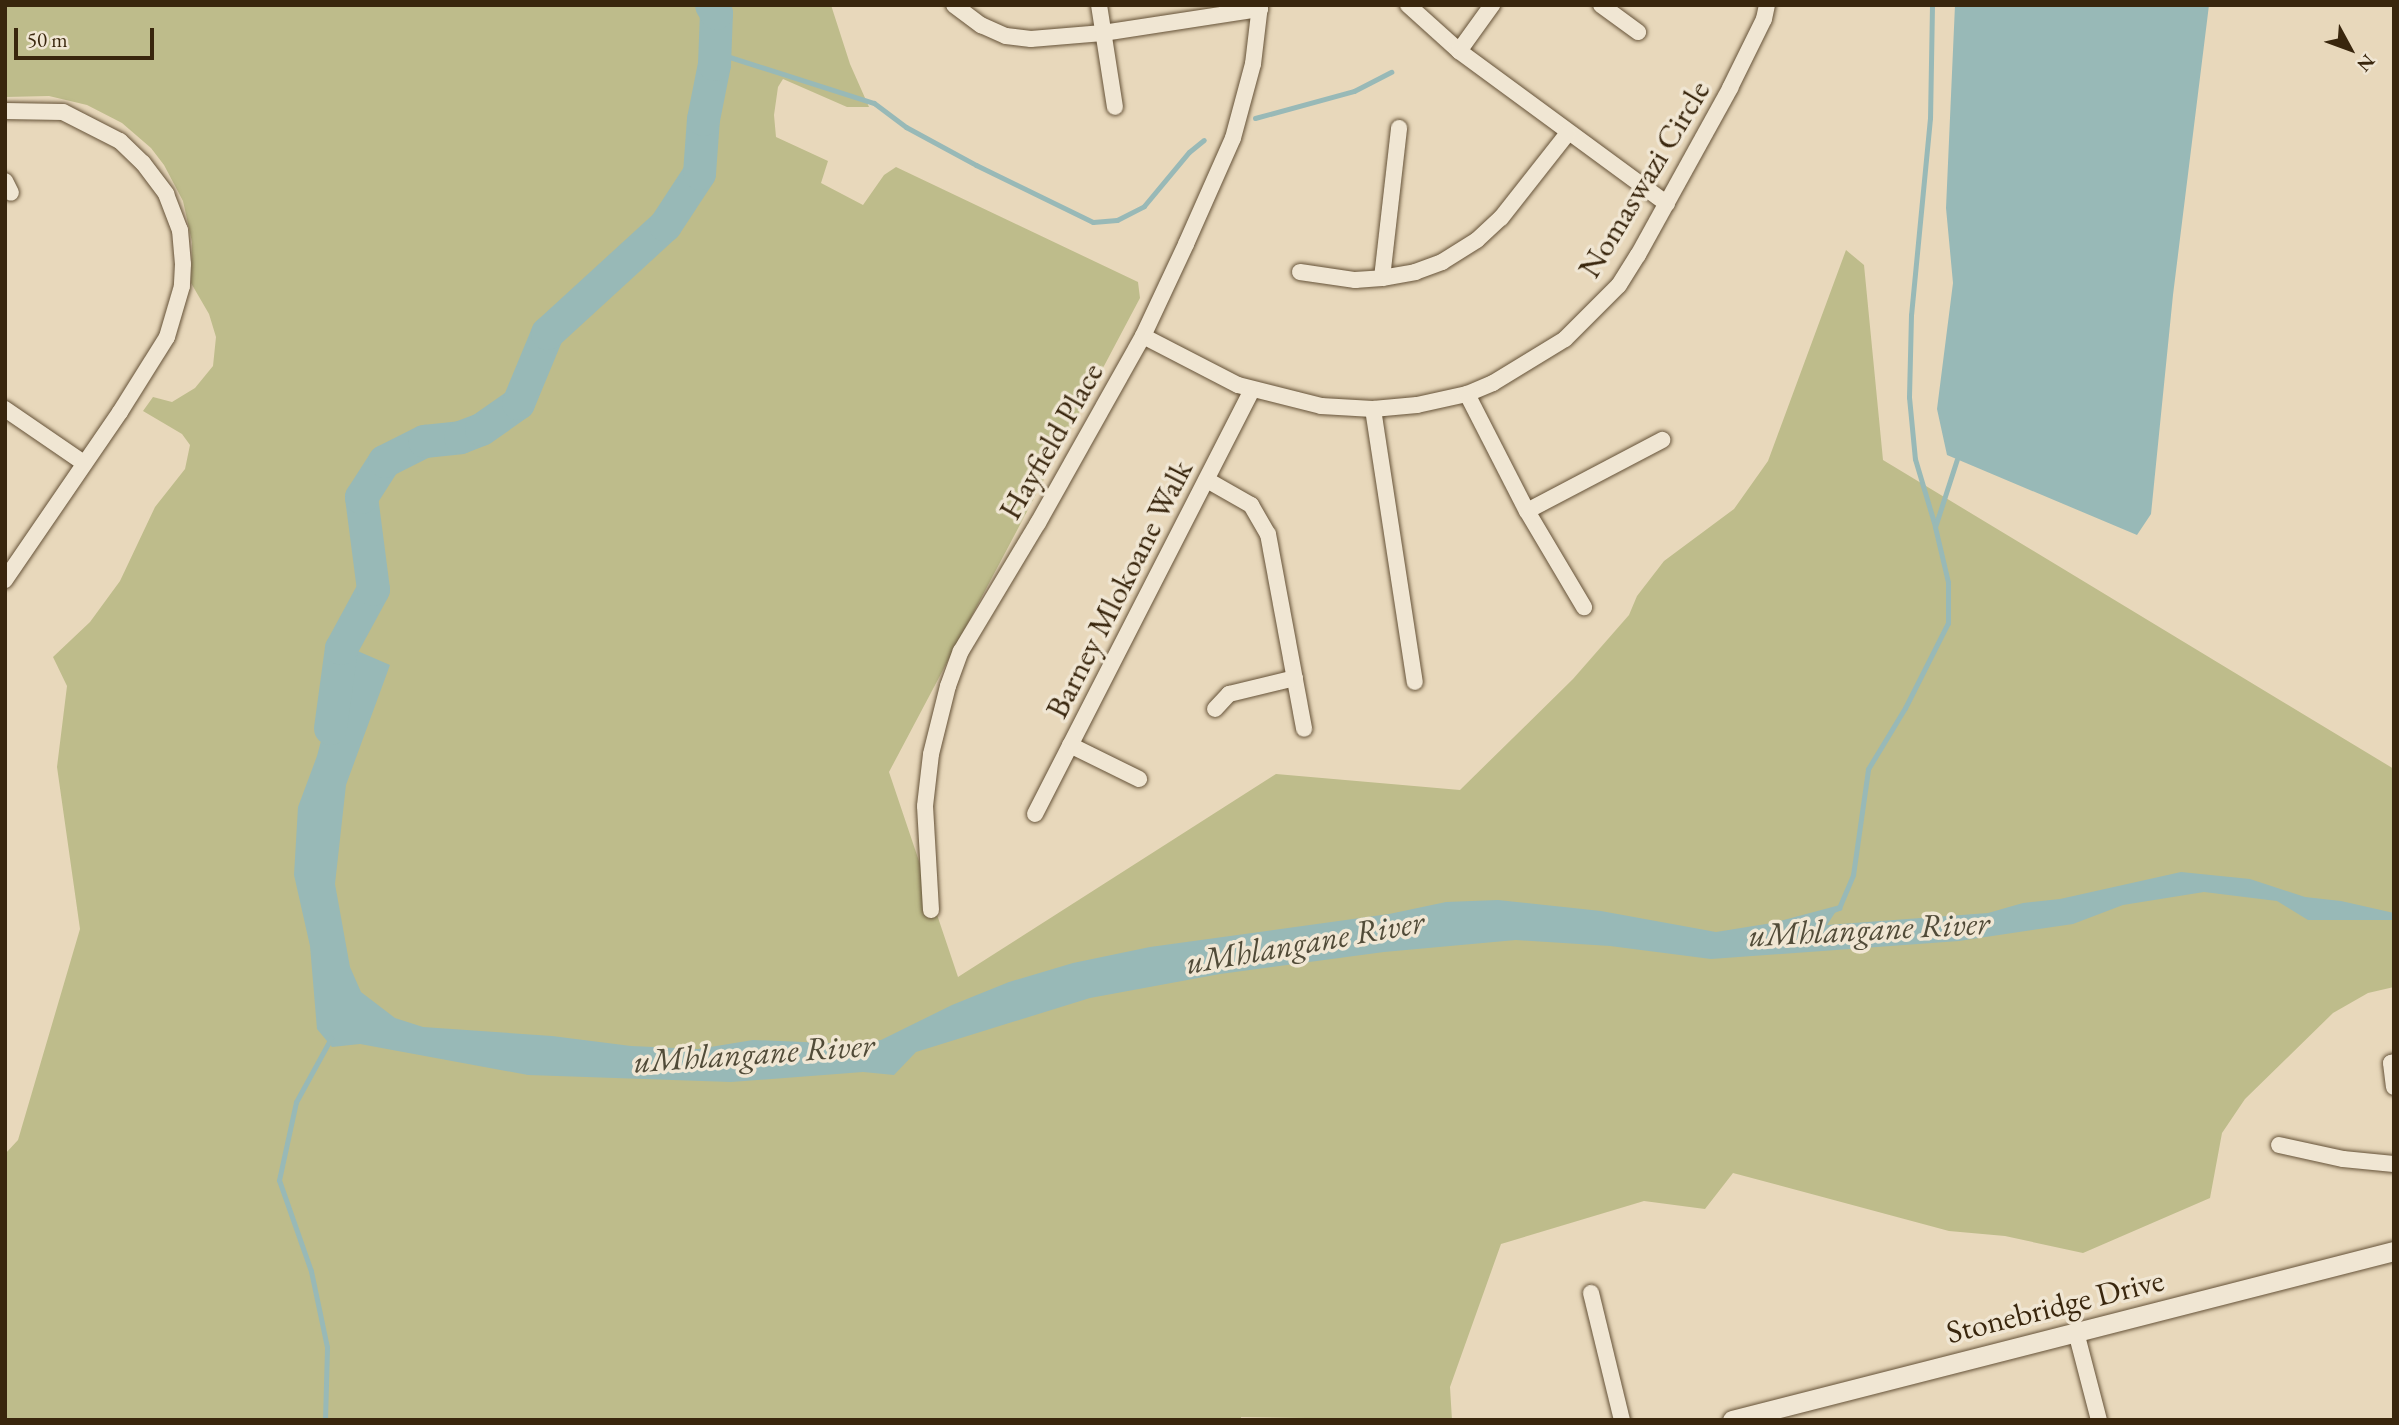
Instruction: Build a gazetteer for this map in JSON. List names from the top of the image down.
{
  "streets": {
    "street": [
      "Nomaswazi Circle",
      "Hayfield Place",
      "Barney Mlokoane Walk",
      "Stonebridge Drive"
    ]
  },
  "crossings": [
    ["Nomaswazi Circle", "Hayfield Place"],
    ["Nomaswazi Circle", "Barney Mlokoane Walk"]
  ],
  "water": ["uMhlangane River"],
  "scale_bar": "50 m",
  "north": "bottom right"
}
